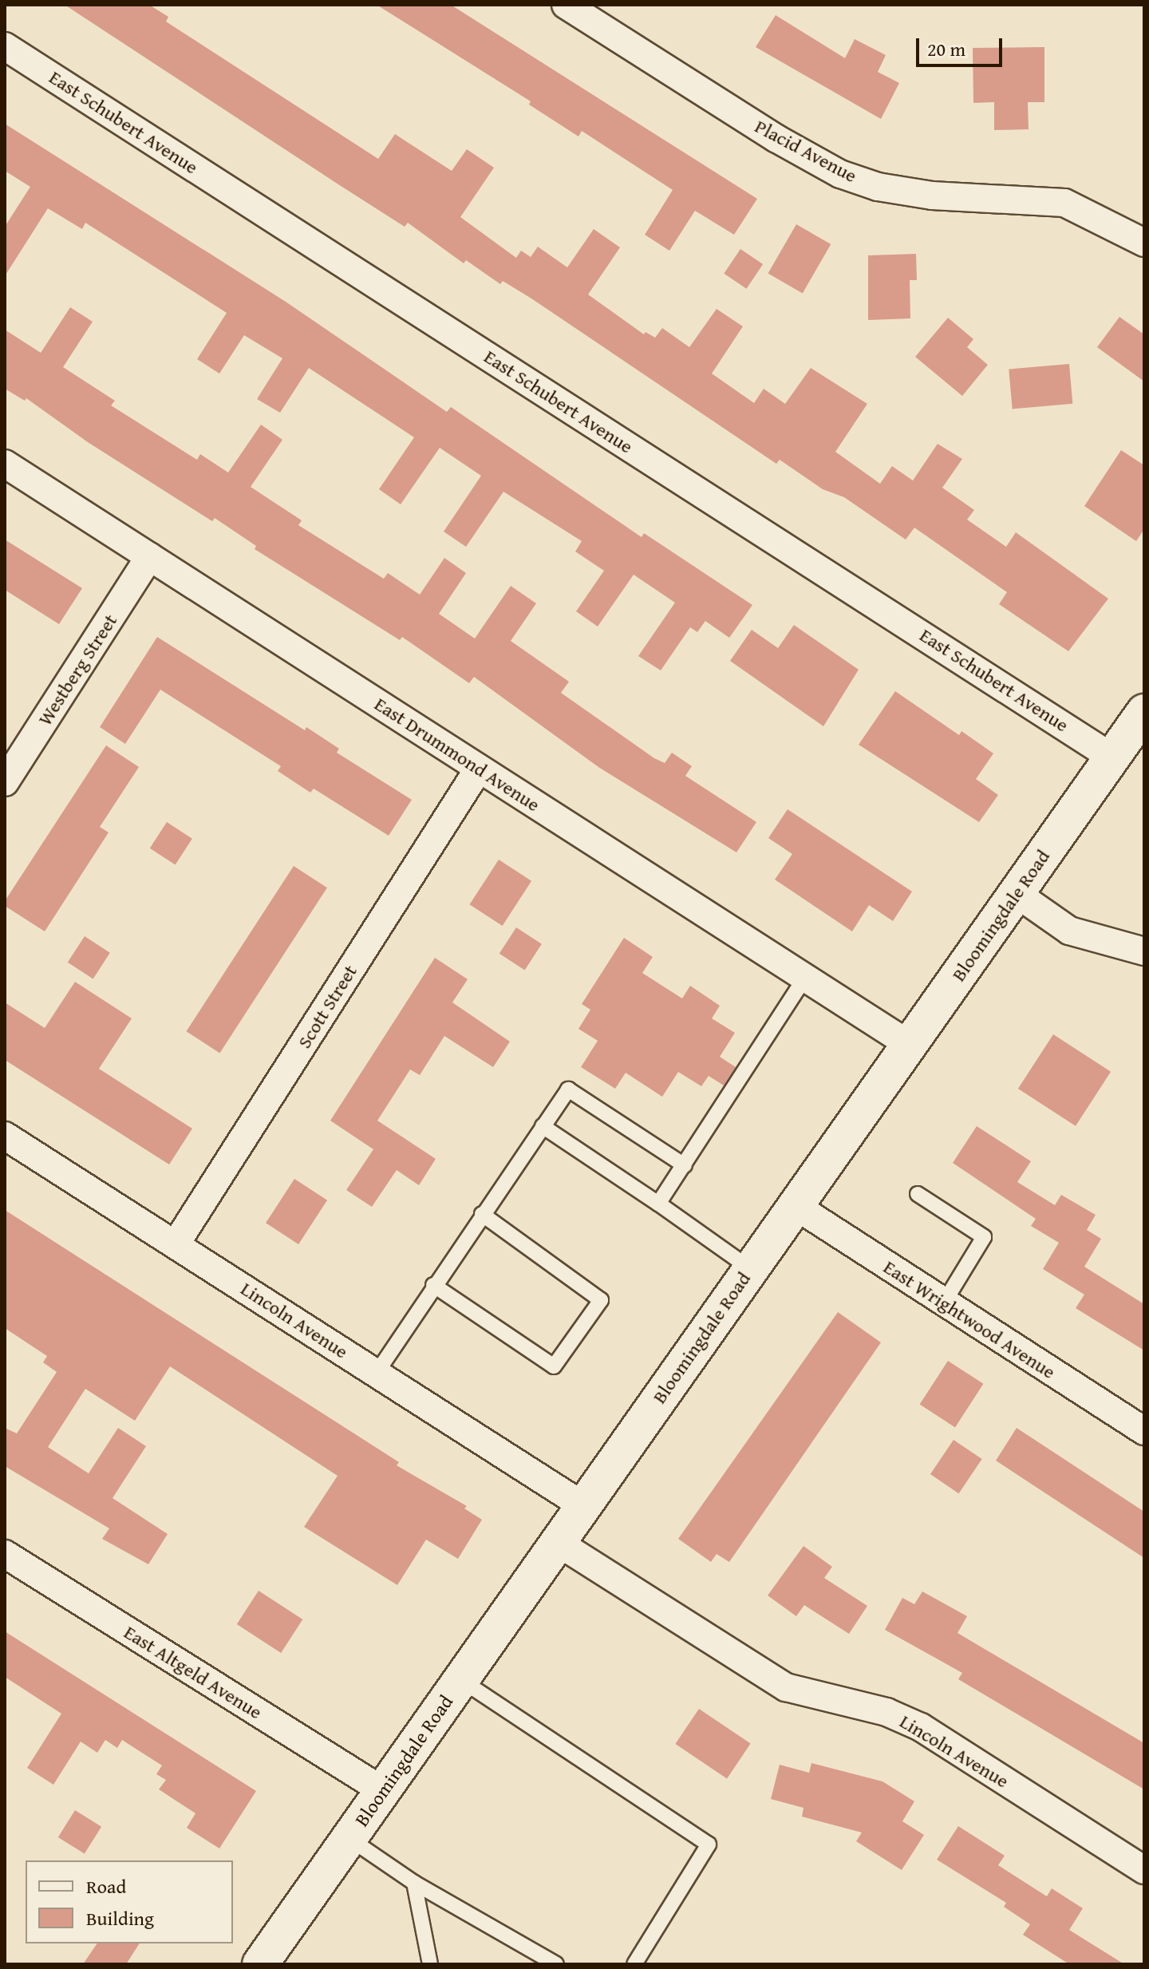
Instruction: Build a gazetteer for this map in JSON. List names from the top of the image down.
{
  "streets": {
    "main road": ["Bloomingdale Road"],
    "street": [
      "East Schubert Avenue",
      "Placid Avenue",
      "Westberg Street",
      "East Drummond Avenue",
      "Scott Street",
      "East Wrightwood Avenue",
      "Lincoln Avenue",
      "East Altgeld Avenue"
    ]
  },
  "crossings": [
    ["East Schubert Avenue", "Bloomingdale Road"],
    ["Westberg Street", "East Drummond Avenue"],
    ["East Drummond Avenue", "Bloomingdale Road"],
    ["East Drummond Avenue", "Scott Street"],
    ["Bloomingdale Road", "East Wrightwood Avenue"],
    ["Bloomingdale Road", "Lincoln Avenue"],
    ["Bloomingdale Road", "East Altgeld Avenue"],
    ["Scott Street", "Lincoln Avenue"]
  ],
  "legend": ["Road", "Building"],
  "scale_bar": "20 m"
}
